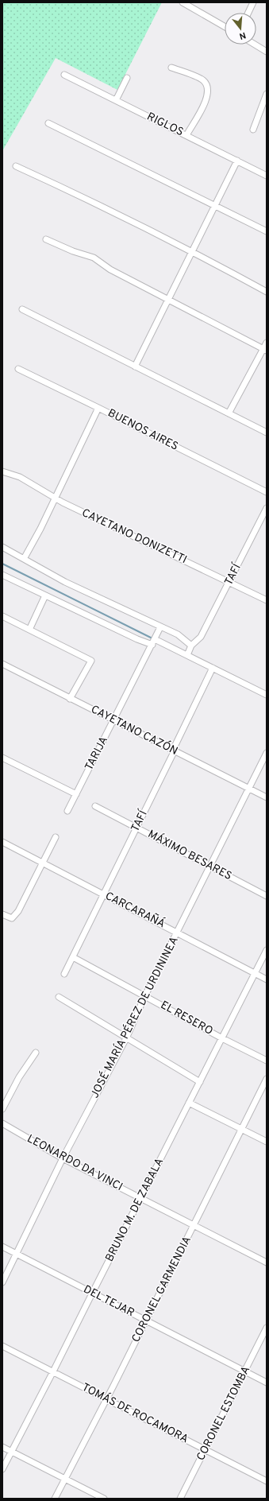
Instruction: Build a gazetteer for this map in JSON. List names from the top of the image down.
{
  "streets": {
    "street": [
      "RIGLOS",
      "BUENOS AIRES",
      "CAYETANO DONIZETTI",
      "TAFÍ",
      "CAYETANO CAZÓN",
      "TARIJA",
      "MÁXIMO BESARES",
      "CARCARAÑÁ",
      "JOSÉ MARÍA PÉREZ DE URDININEA",
      "EL RESERO",
      "LEONARDO DA VINCI",
      "BRUNO M. DE ZABALA",
      "CORONEL GARMENDIA",
      "DEL TEJAR",
      "TOMÁS DE ROCAMORA",
      "CORONEL ESTOMBA"
    ]
  },
  "crossings": [
    ["CAYETANO DONIZETTI", "TAFÍ"],
    ["TAFÍ", "CAYETANO CAZÓN"],
    ["TAFÍ", "MÁXIMO BESARES"],
    ["TAFÍ", "CARCARAÑÁ"],
    ["TAFÍ", "EL RESERO"],
    ["CAYETANO CAZÓN", "TARIJA"],
    ["CAYETANO CAZÓN", "JOSÉ MARÍA PÉREZ DE URDININEA"],
    ["MÁXIMO BESARES", "JOSÉ MARÍA PÉREZ DE URDININEA"],
    ["CARCARAÑÁ", "JOSÉ MARÍA PÉREZ DE URDININEA"],
    ["CARCARAÑÁ", "BRUNO M. DE ZABALA"],
    ["JOSÉ MARÍA PÉREZ DE URDININEA", "EL RESERO"],
    ["JOSÉ MARÍA PÉREZ DE URDININEA", "LEONARDO DA VINCI"],
    ["JOSÉ MARÍA PÉREZ DE URDININEA", "DEL TEJAR"],
    ["EL RESERO", "BRUNO M. DE ZABALA"],
    ["LEONARDO DA VINCI", "BRUNO M. DE ZABALA"],
    ["LEONARDO DA VINCI", "CORONEL GARMENDIA"],
    ["BRUNO M. DE ZABALA", "DEL TEJAR"],
    ["BRUNO M. DE ZABALA", "TOMÁS DE ROCAMORA"],
    ["CORONEL GARMENDIA", "DEL TEJAR"],
    ["CORONEL GARMENDIA", "TOMÁS DE ROCAMORA"],
    ["DEL TEJAR", "CORONEL ESTOMBA"],
    ["TOMÁS DE ROCAMORA", "CORONEL ESTOMBA"]
  ],
  "north": "bottom"
}
